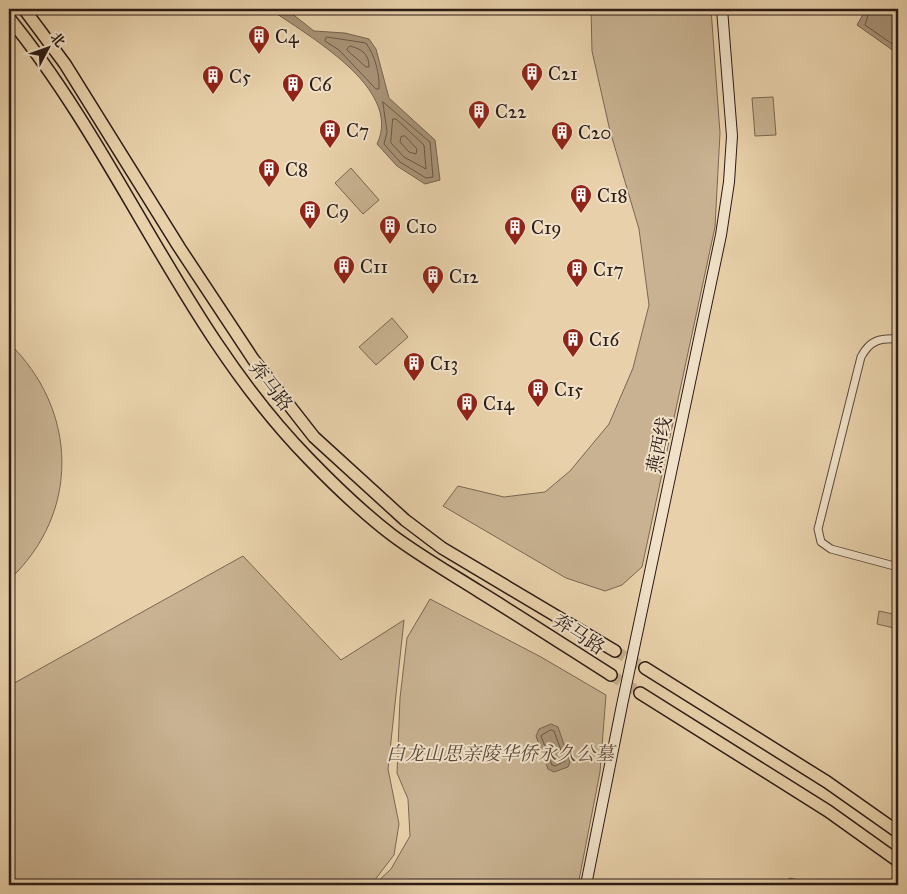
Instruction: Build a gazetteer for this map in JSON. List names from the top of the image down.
{
  "streets": {
    "main road": ["奔马路", "燕西线"]
  },
  "parks": ["白龙山思亲陵华侨永久公墓"],
  "places": {
    "building": [
      "C4",
      "C21",
      "C5",
      "C6",
      "C22",
      "C7",
      "C20",
      "C8",
      "C18",
      "C9",
      "C10",
      "C19",
      "C11",
      "C17",
      "C12",
      "C16",
      "C13",
      "C15",
      "C14"
    ]
  },
  "north": "top right"
}
